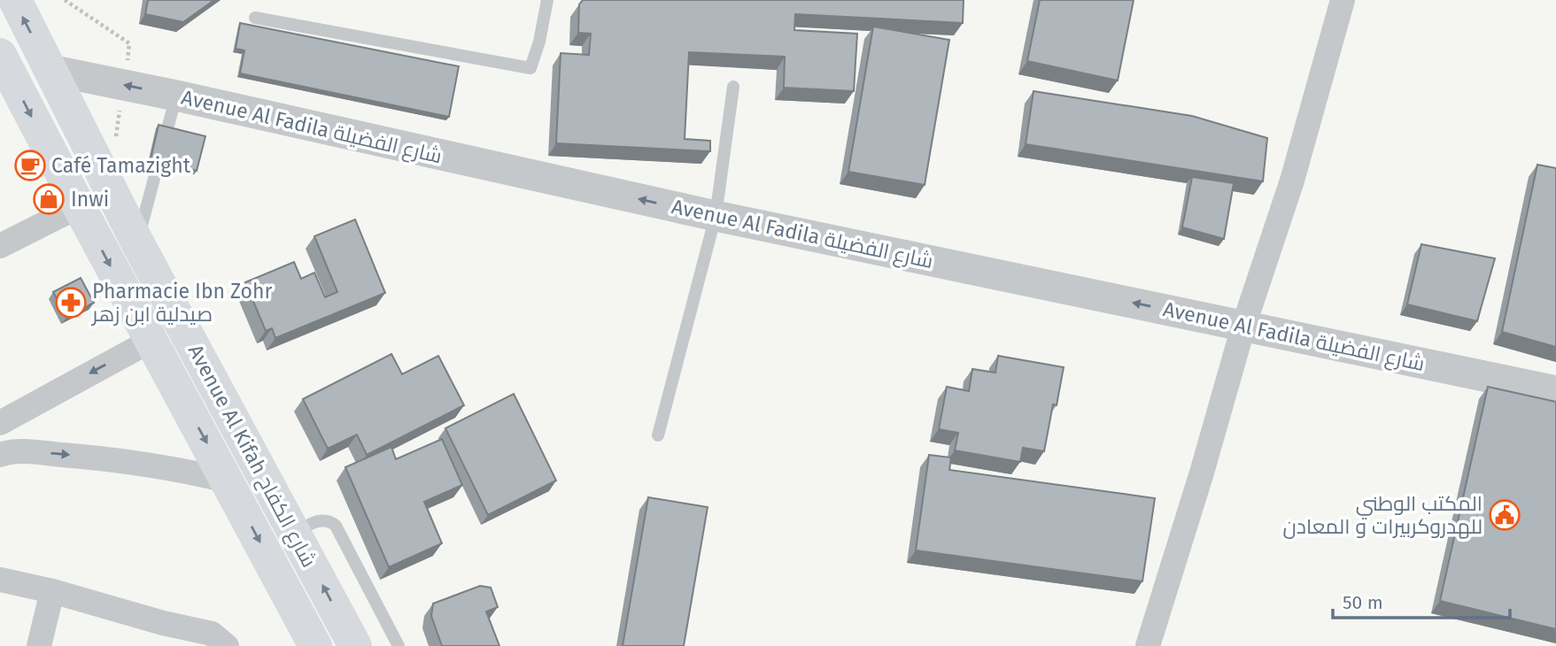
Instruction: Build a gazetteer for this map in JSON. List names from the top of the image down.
{
  "streets": {
    "main road": ["Avenue Al Kifah شارع الكفاح"],
    "street": ["Avenue Al Fadila شارع الفضيلة"]
  },
  "crossings": [
    ["Avenue Al Fadila شارع الفضيلة", "Avenue Al Kifah شارع الكفاح"]
  ],
  "one_way": ["Avenue Al Fadila شارع الفضيلة"],
  "places": {
    "cafe": ["Café Tamazight"],
    "shop": ["Inwi"],
    "pharmacy": ["Pharmacie Ibn Zohr صيدلية ابن زهر"],
    "public building": ["المكتب الوطني للهدروكربيرات و المعادن"]
  },
  "scale_bar": "50 m"
}
